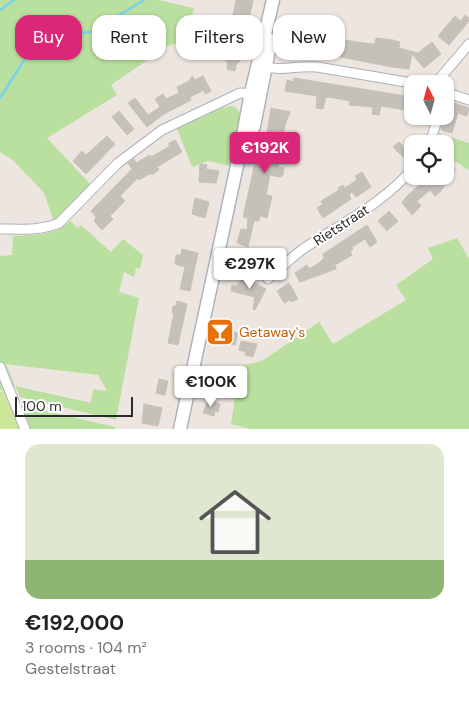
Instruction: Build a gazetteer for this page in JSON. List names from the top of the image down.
{
  "streets": {
    "street": ["Rietstraat"]
  },
  "places": {
    "bar": ["Getaway's"]
  },
  "scale_bar": "100 m",
  "north": "top",
  "page": {
    "chip": [
      "Buy",
      "Rent",
      "Filters",
      "New"
    ],
    "price": ["€192K", "€297K", "€100K"],
    "scale": "100 m",
    "list": [
      {
        "name": "€192,000",
        "note": "3 rooms · 104 m² · Gestelstraat"
      }
    ]
  }
}
